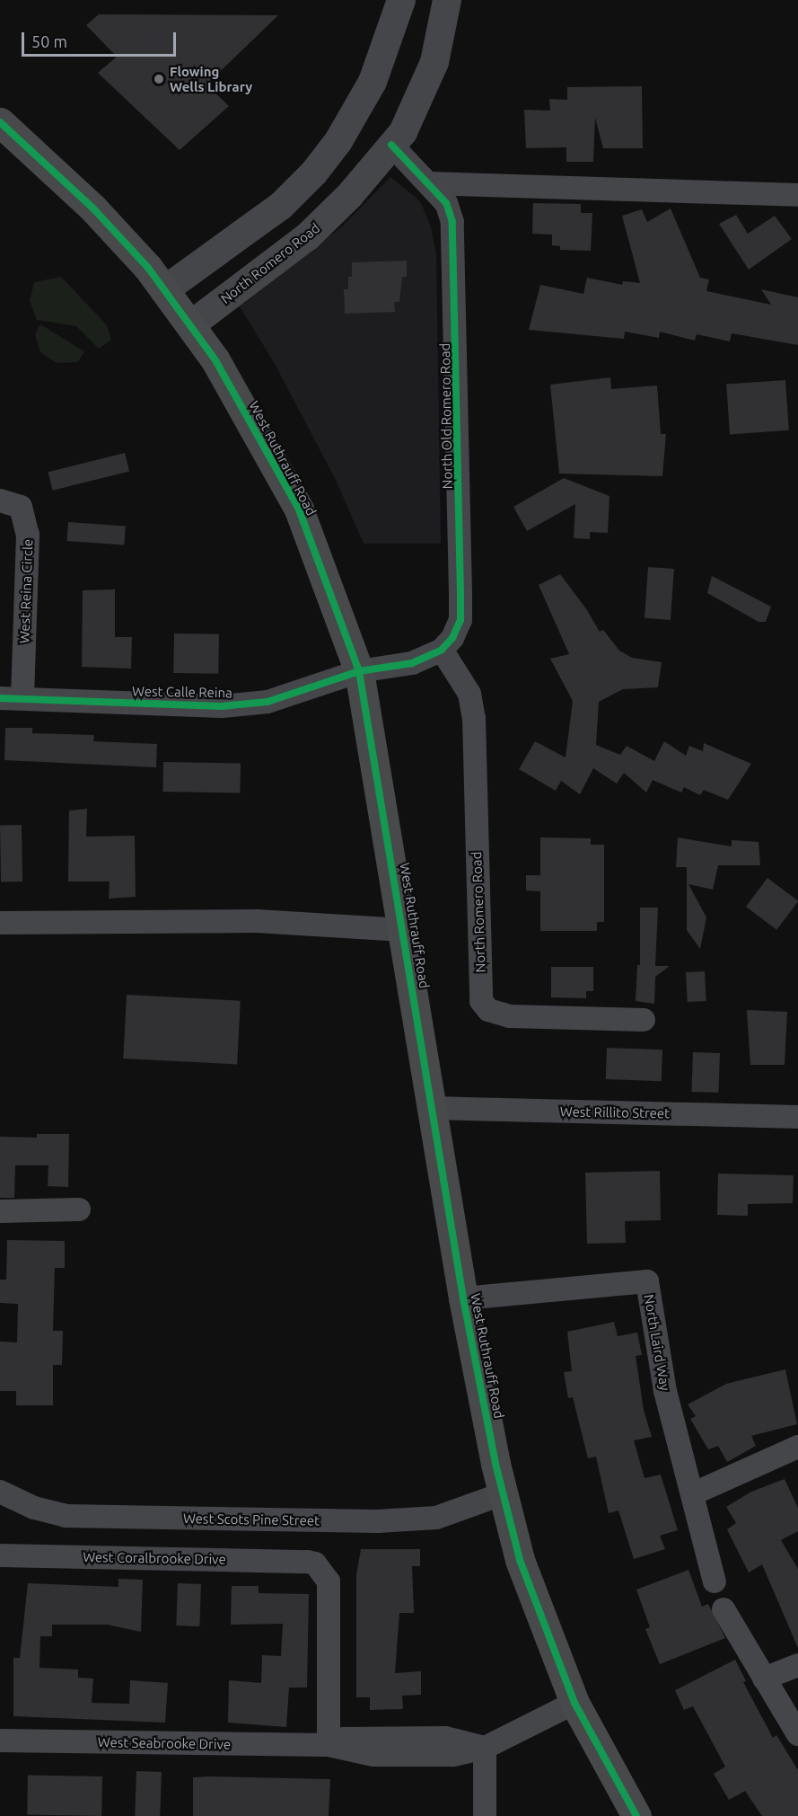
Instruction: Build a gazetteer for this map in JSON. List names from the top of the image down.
{
  "streets": {
    "main road": ["West Ruthrauff Road"],
    "street": [
      "North Romero Road",
      "North Old Romero Road",
      "West Reina Circle",
      "West Calle Reina",
      "West Rillito Street",
      "North Laird Way",
      "West Scots Pine Street",
      "West Coralbrooke Drive",
      "West Seabrooke Drive"
    ]
  },
  "crossings": [
    ["North Romero Road", "North Old Romero Road"],
    ["North Romero Road", "West Ruthrauff Road"],
    ["West Ruthrauff Road", "West Calle Reina"],
    ["West Ruthrauff Road", "West Rillito Street"],
    ["West Ruthrauff Road", "North Laird Way"],
    ["West Ruthrauff Road", "West Scots Pine Street"],
    ["West Reina Circle", "West Calle Reina"],
    ["West Coralbrooke Drive", "West Seabrooke Drive"]
  ],
  "places": ["Flowing Wells Library"],
  "scale_bar": "50 m"
}
